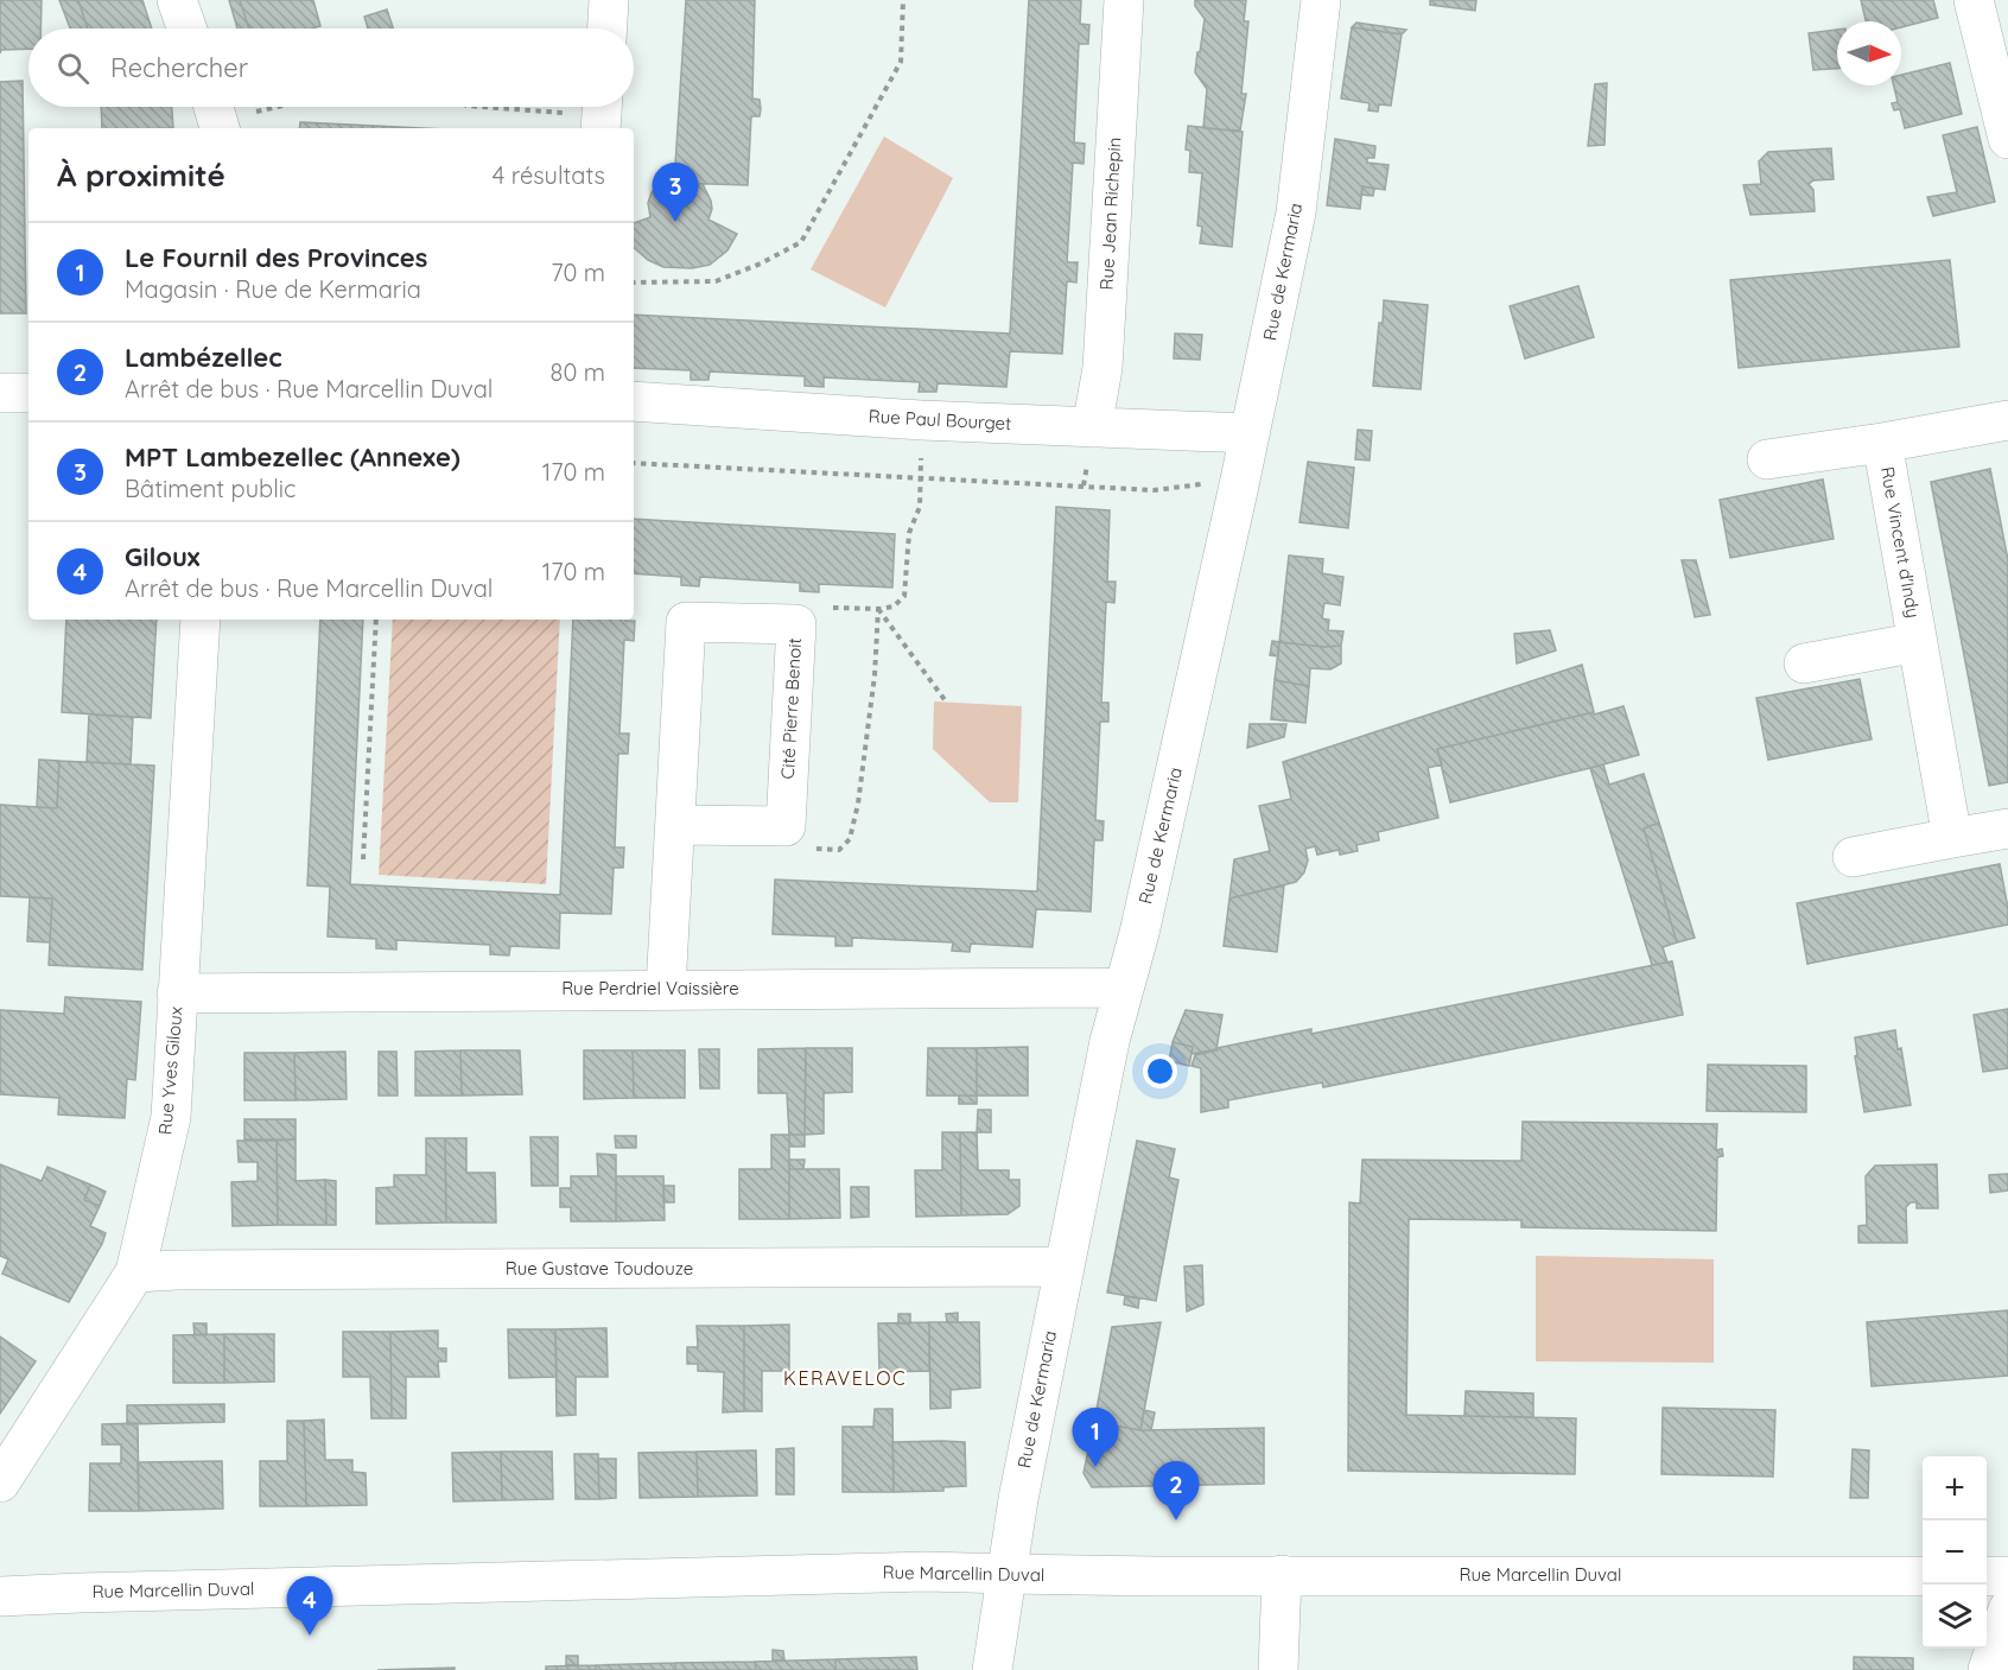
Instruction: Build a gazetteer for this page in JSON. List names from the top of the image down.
{
  "streets": {
    "street": [
      "Rue Jean Richepin",
      "Rue de Kermaria",
      "Rue Paul Bourget",
      "Rue Vincent d'Indy",
      "Cité Pierre Benoit",
      "Rue Perdriel Vaissière",
      "Rue Yves Giloux",
      "Rue Gustave Toudouze",
      "Rue Marcellin Duval"
    ]
  },
  "crossings": [
    ["Rue Jean Richepin", "Rue Paul Bourget"],
    ["Rue de Kermaria", "Rue Paul Bourget"],
    ["Rue de Kermaria", "Rue Perdriel Vaissière"],
    ["Rue de Kermaria", "Rue Gustave Toudouze"],
    ["Rue de Kermaria", "Rue Marcellin Duval"],
    ["Cité Pierre Benoit", "Rue Perdriel Vaissière"],
    ["Rue Perdriel Vaissière", "Rue Yves Giloux"],
    ["Rue Yves Giloux", "Rue Gustave Toudouze"]
  ],
  "districts": ["KERAVELOC"],
  "north": "right",
  "page": {
    "search": "Rechercher",
    "heading": ["À proximité", "4 résultats"],
    "pins": [
      "3",
      "1",
      "2",
      "4"
    ],
    "list": [
      {
        "mark": "1",
        "name": "Le Fournil des Provinces",
        "note": "Magasin · Rue de Kermaria",
        "value": "70 m"
      },
      {
        "mark": "2",
        "name": "Lambézellec",
        "note": "Arrêt de bus · Rue Marcellin Duval",
        "value": "80 m"
      },
      {
        "mark": "3",
        "name": "MPT Lambezellec (Annexe)",
        "note": "Bâtiment public",
        "value": "170 m"
      },
      {
        "mark": "4",
        "name": "Giloux",
        "note": "Arrêt de bus · Rue Marcellin Duval",
        "value": "170 m"
      }
    ],
    "map_buttons": ["+", "−"]
  }
}
